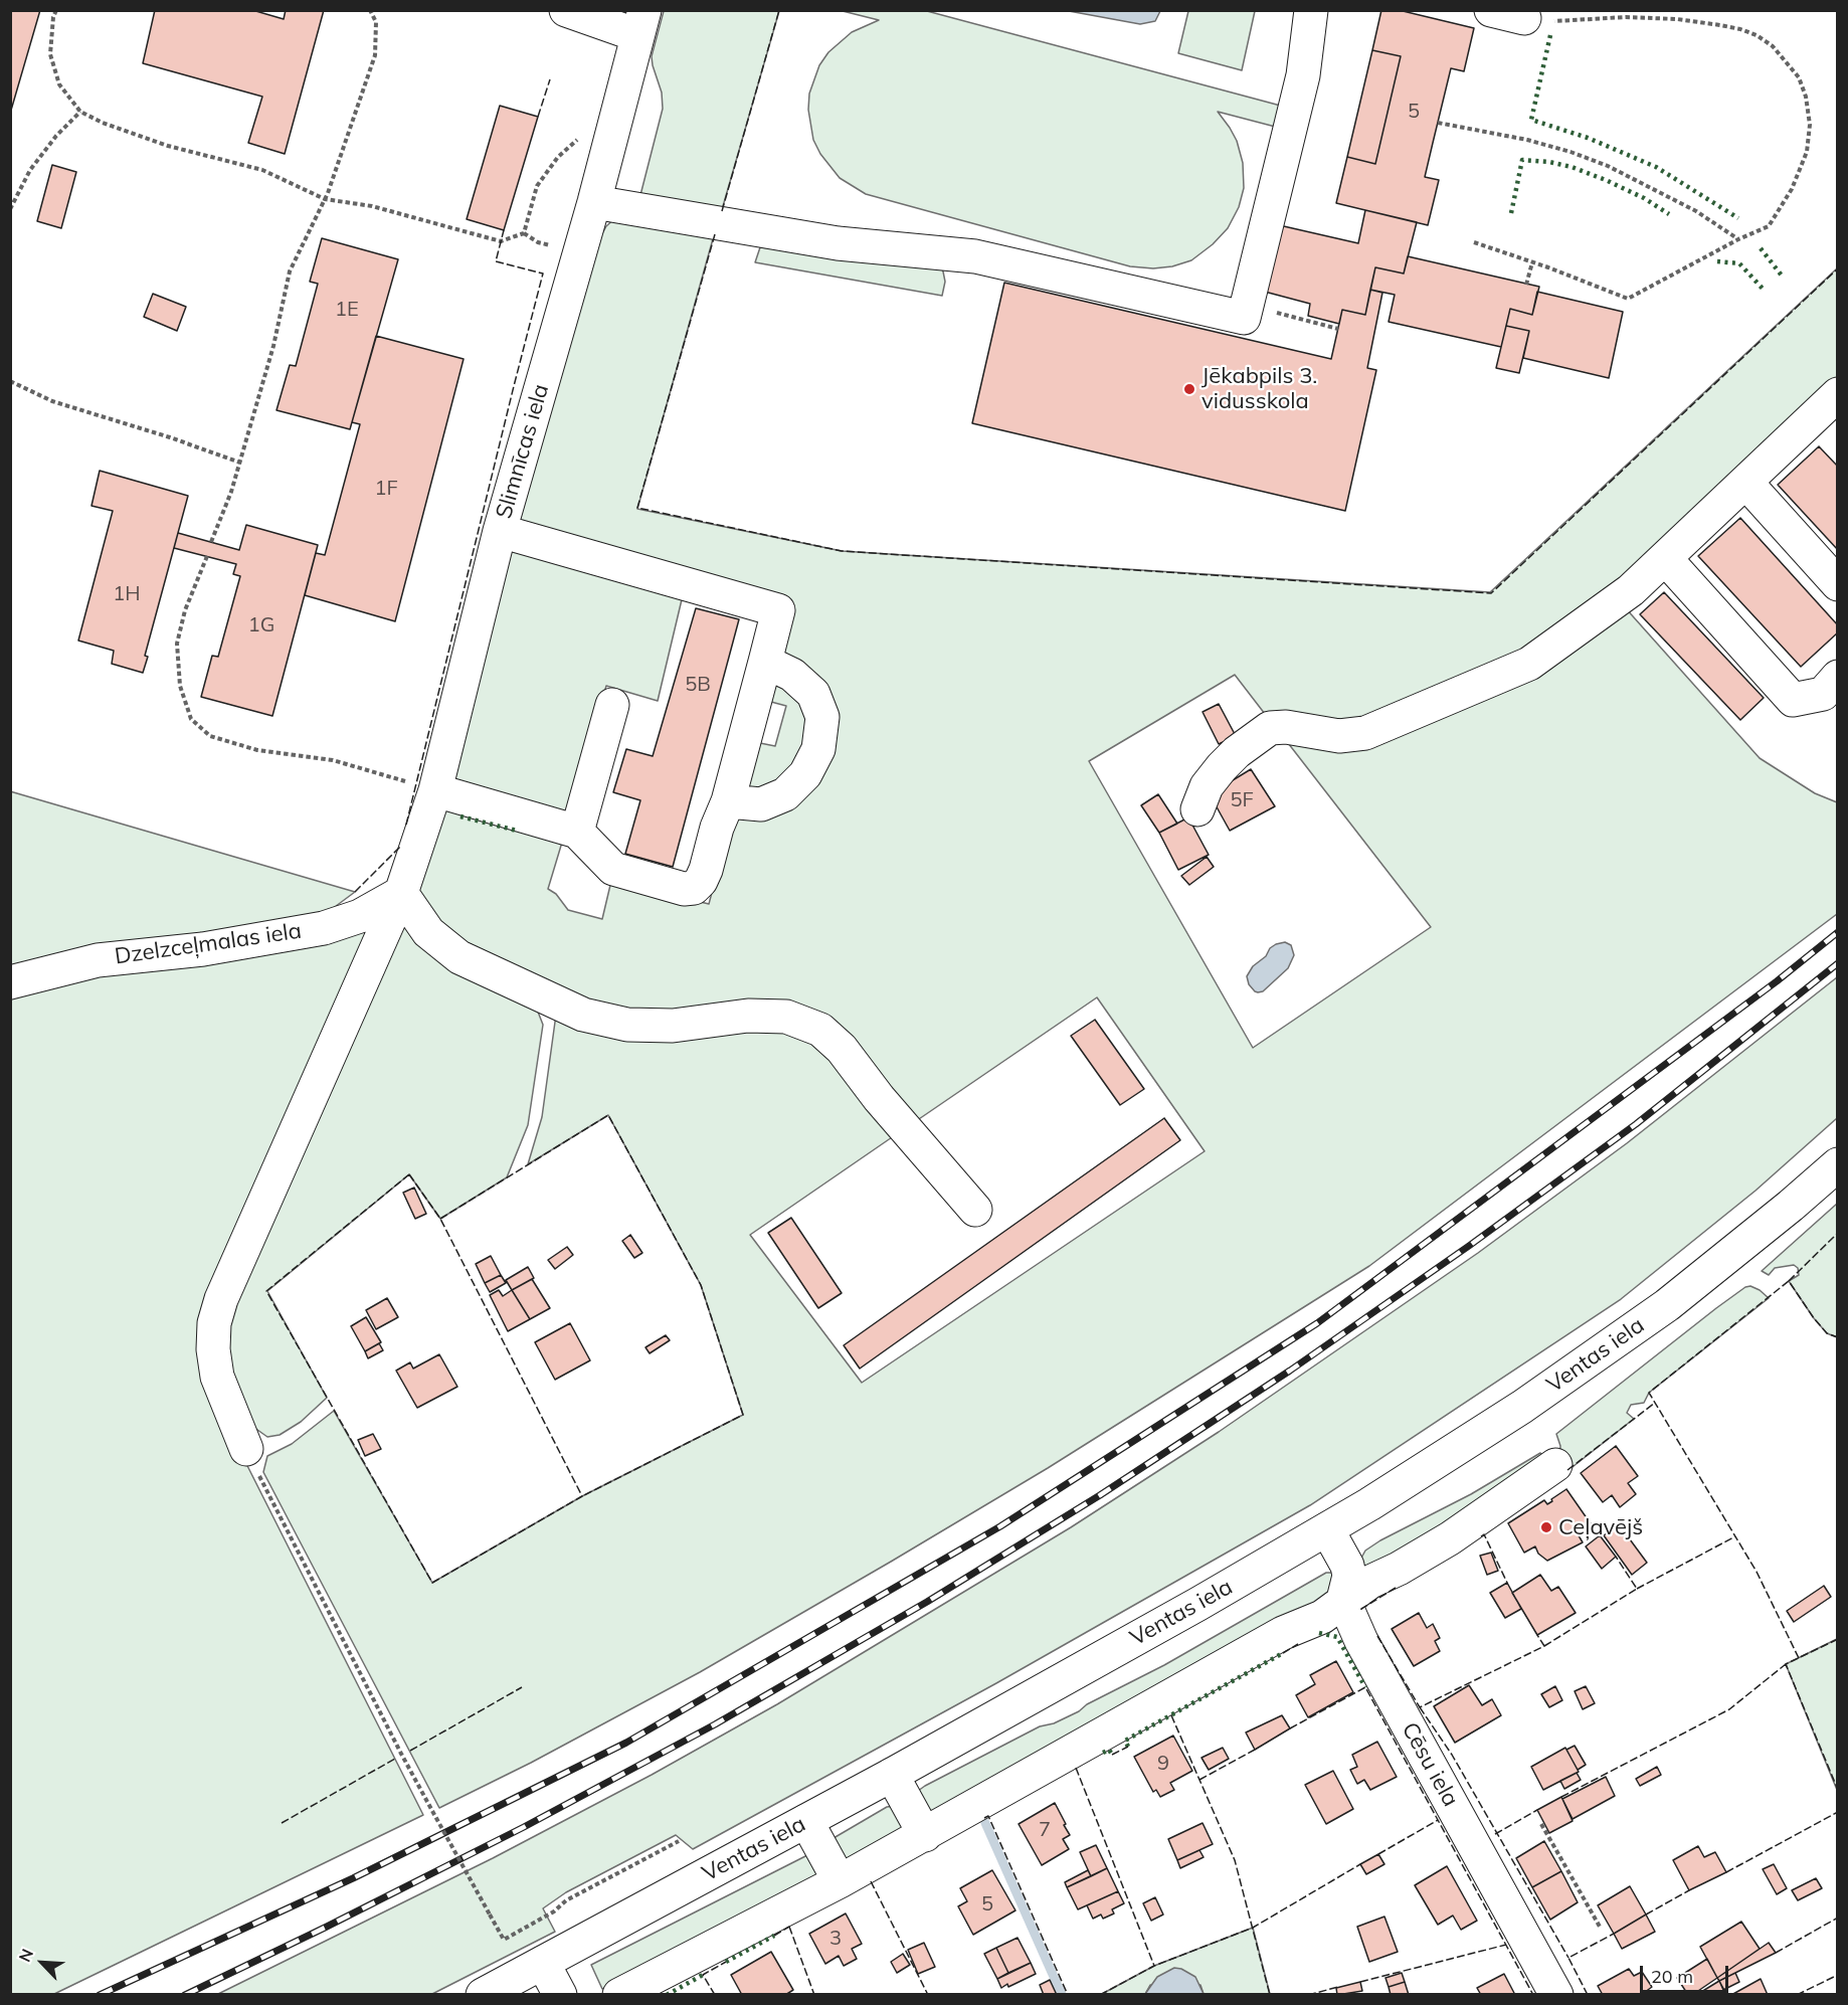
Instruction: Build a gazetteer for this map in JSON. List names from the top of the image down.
{
  "streets": {
    "main road": [
      "Slimnīcas iela",
      "Dzelzceļmalas iela",
      "Ventas iela",
      "Cēsu iela"
    ]
  },
  "crossings": [
    ["Slimnīcas iela", "Dzelzceļmalas iela"]
  ],
  "places": ["Jēkabpils 3. vidusskola", "Ceļavējš"],
  "house_numbers": [
    "5",
    "1E",
    "1F",
    "1H",
    "1G",
    "5B",
    "5F",
    "9",
    "7",
    "5",
    "3"
  ],
  "scale_bar": "20 m",
  "north": "top left"
}
